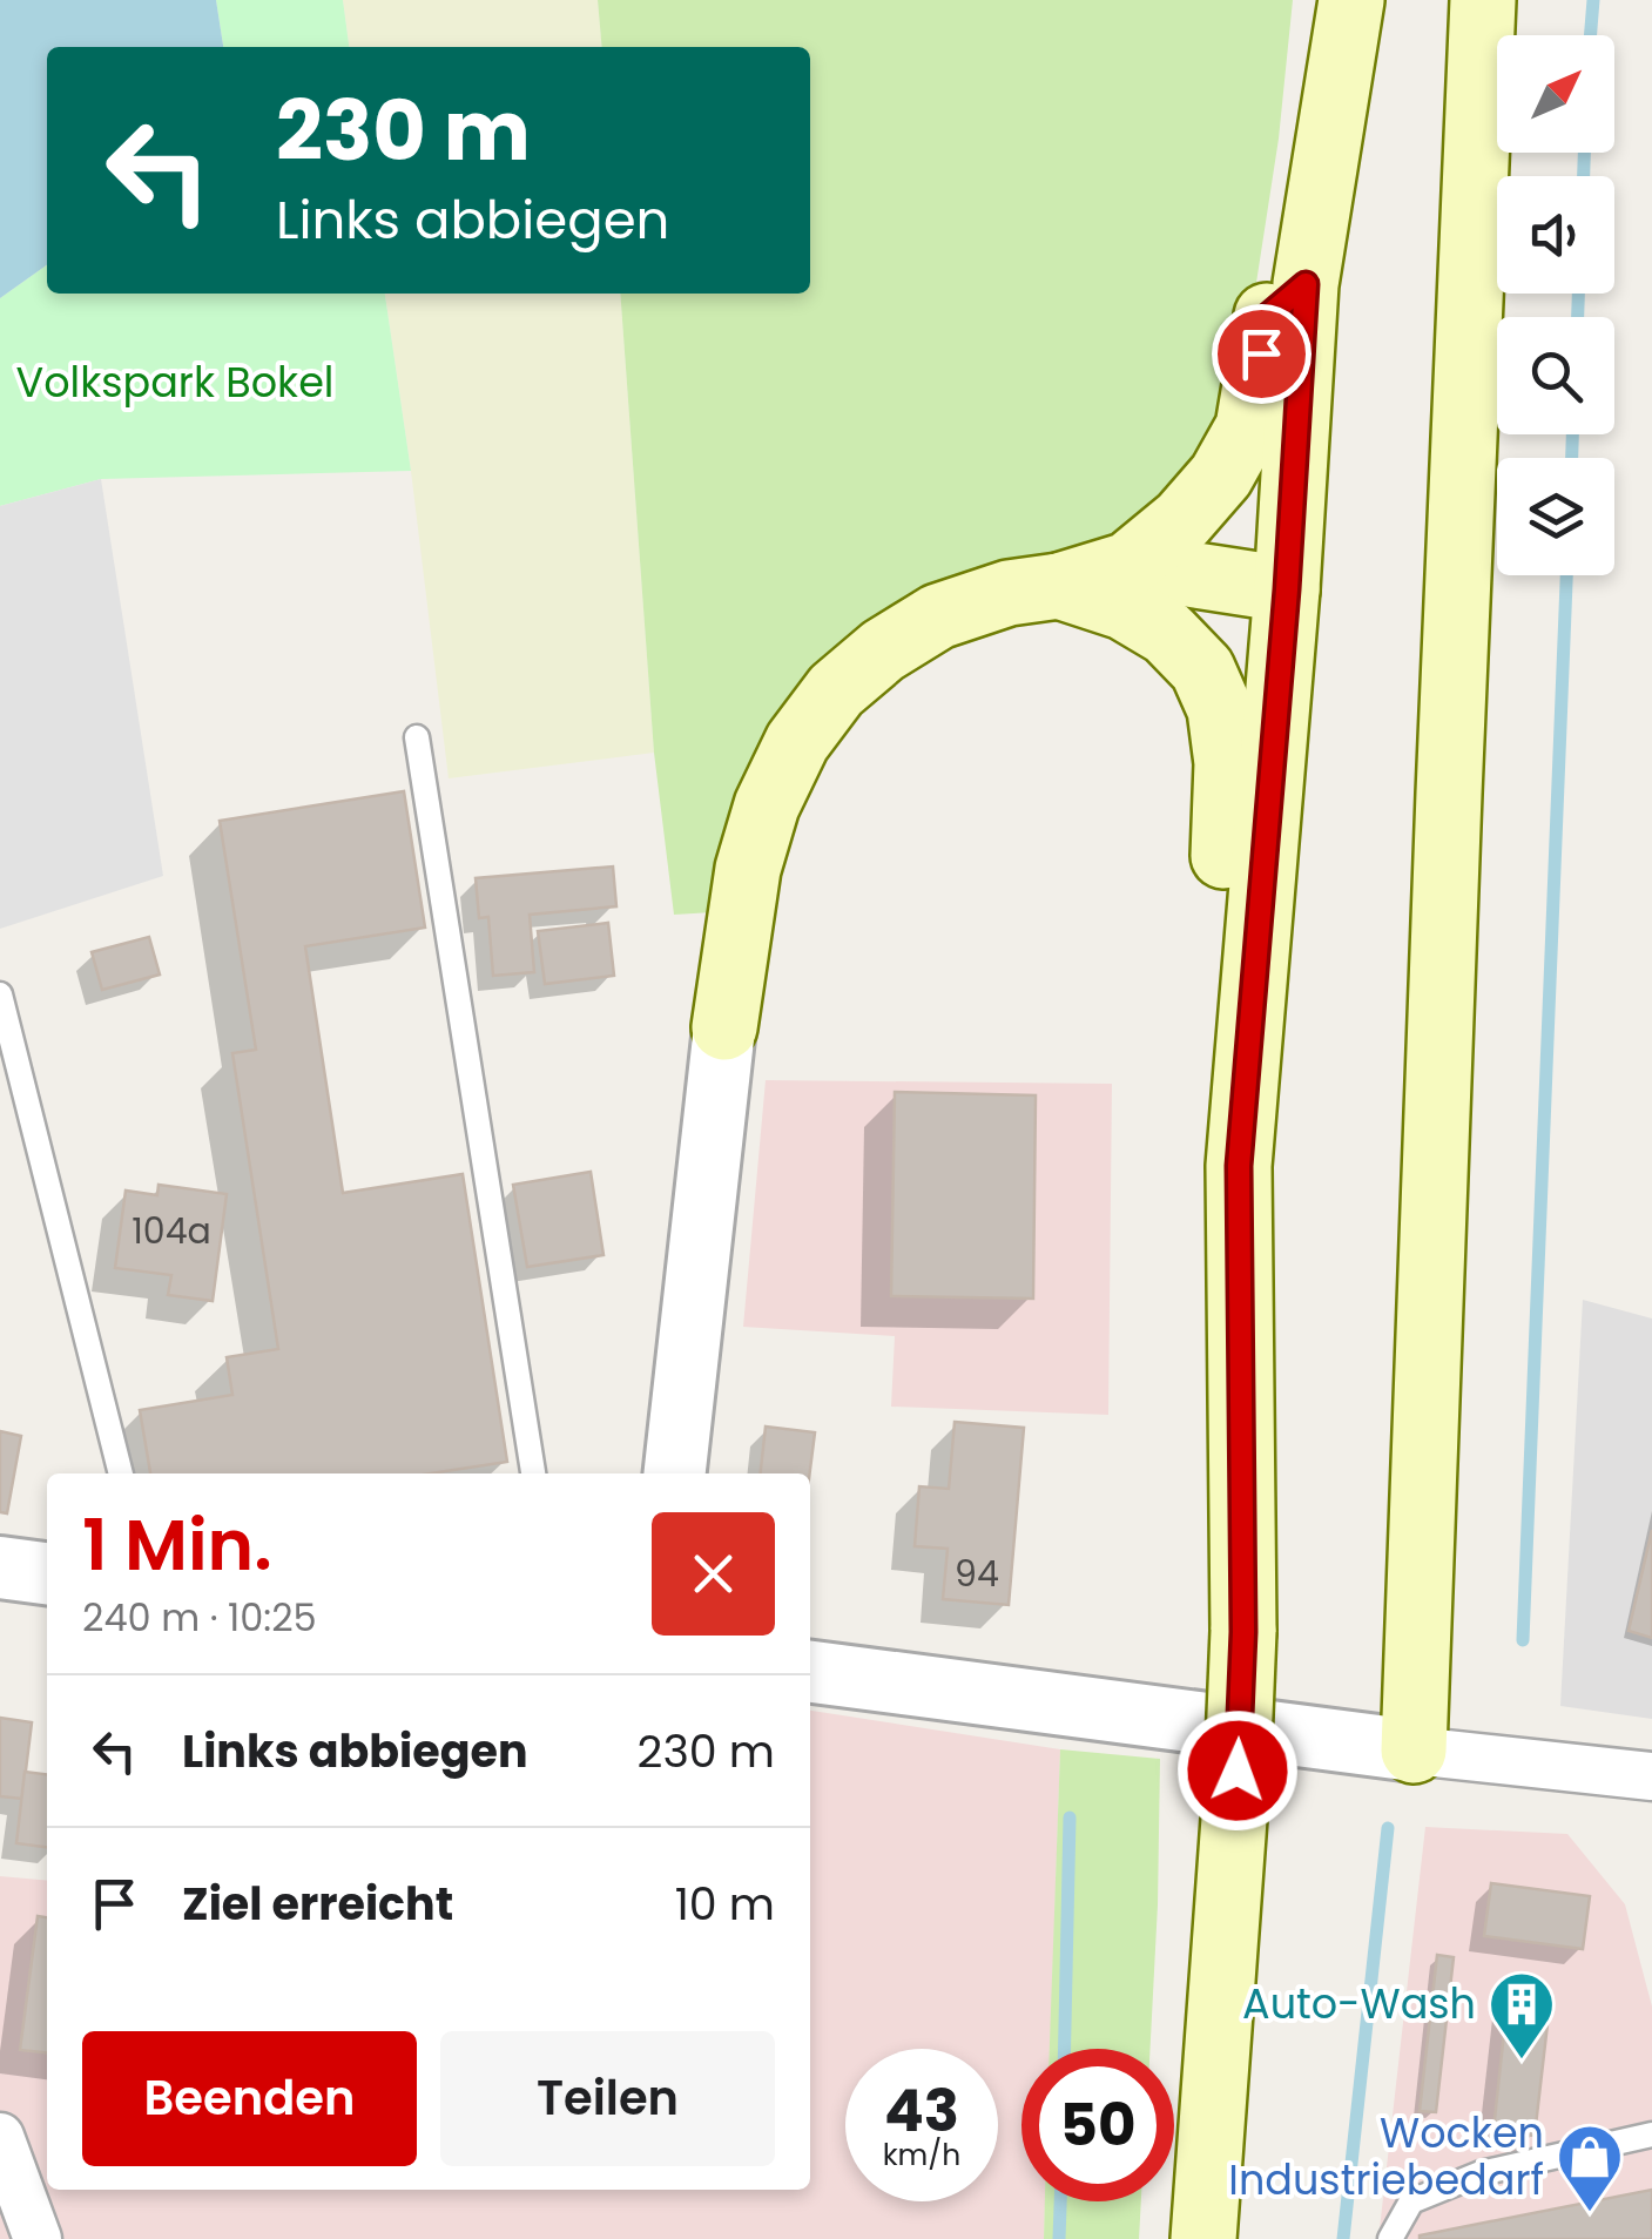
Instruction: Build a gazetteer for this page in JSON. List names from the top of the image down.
{
  "parks": ["Volkspark Bokel"],
  "places": {
    "building": ["Auto-Wash"],
    "shop": ["Wocken Industriebedarf"]
  },
  "house_numbers": ["104a", "94"],
  "north": "top right",
  "page": {
    "turn": ["230 m", "Links abbiegen"],
    "heading": ["1 Min.", "240 m · 10:25"],
    "list": [
      {
        "name": "Links abbiegen",
        "value": "230 m"
      },
      {
        "name": "Ziel erreicht",
        "value": "10 m"
      }
    ],
    "buttons": ["Beenden", "Teilen"],
    "speed": "43 km/h",
    "limit": "50"
  }
}
